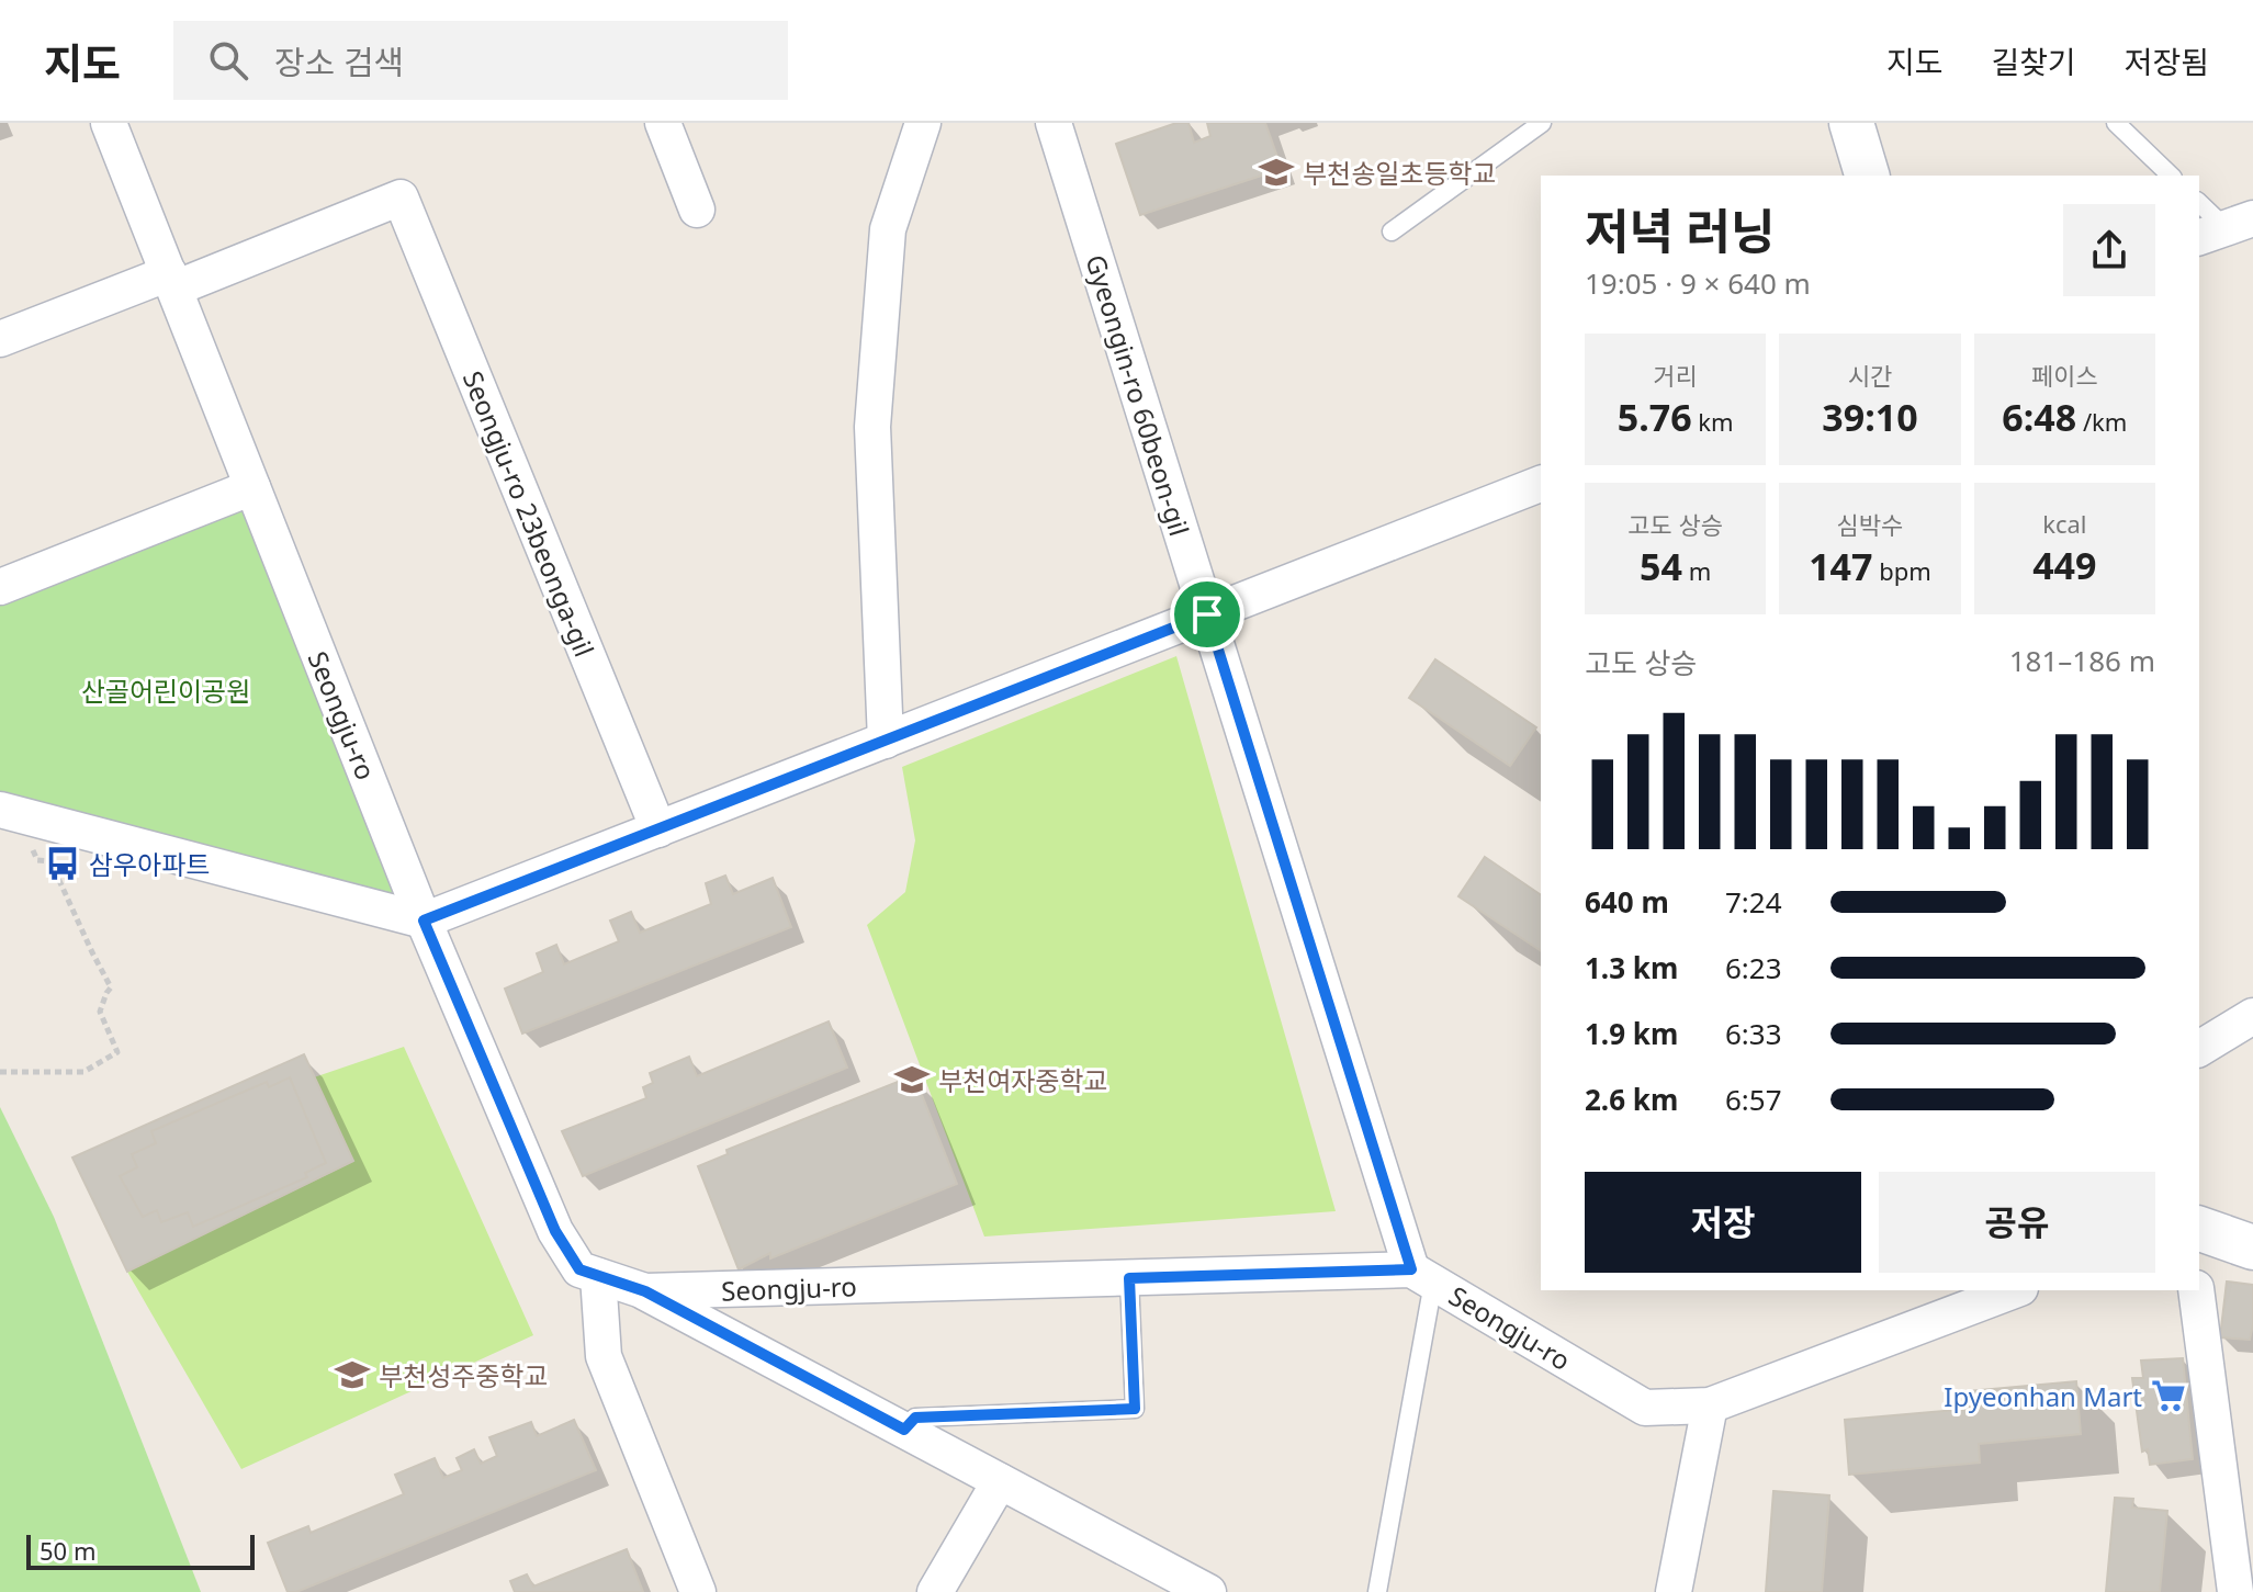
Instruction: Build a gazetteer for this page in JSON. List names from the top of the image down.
{
  "streets": {
    "street": ["Gyeongin-ro 60beon-gil", "Seongju-ro 23beonga-gil", "Seongju-ro"]
  },
  "crossings": [
    ["Gyeongin-ro 60beon-gil", "Seongju-ro"],
    ["Seongju-ro 23beonga-gil", "Seongju-ro"]
  ],
  "parks": ["산골어린이공원"],
  "places": {
    "school or university": ["부천송일초등학교", "부천여자중학교", "부천성주중학교"],
    "bus stop": ["삼우아파트"],
    "supermarket": ["Ipyeonhan Mart"]
  },
  "scale_bar": "50 m",
  "page": {
    "header": "지도",
    "search": "장소 검색",
    "nav": ["지도", "길찾기", "저장됨"],
    "heading": ["저녁 러닝", "19:05 · 9 × 640 m"],
    "stats": [
      ["거리", "5.76 km"],
      ["시간", "39:10"],
      ["페이스", "6:48 /km"],
      ["고도 상승", "54 m"],
      ["심박수", "147 bpm"],
      ["kcal", "449"]
    ],
    "chart": ["고도 상승", "181–186 m"],
    "list": [
      {
        "name": "640 m",
        "note": "7:24"
      },
      {
        "name": "1.3 km",
        "note": "6:23"
      },
      {
        "name": "1.9 km",
        "note": "6:33"
      },
      {
        "name": "2.6 km",
        "note": "6:57"
      }
    ],
    "buttons": ["저장", "공유"],
    "scale": "50 m"
  }
}
